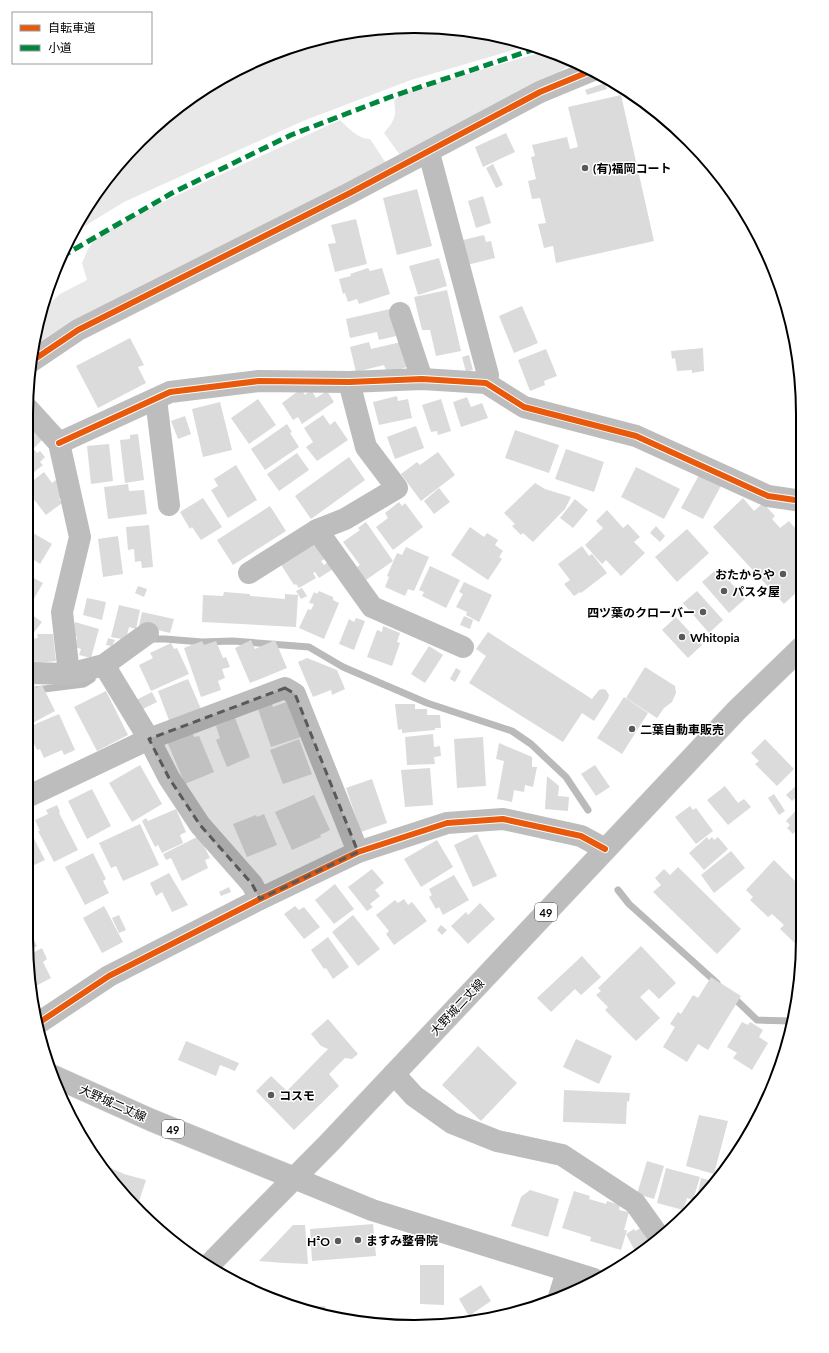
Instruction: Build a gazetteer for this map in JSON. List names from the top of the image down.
{
  "streets": {
    "street": ["49", "大野城二丈線"]
  },
  "places": [
    "(有)福岡コート",
    "おたからや",
    "パスタ屋",
    "四ツ葉のクローバー",
    "Whitopia",
    "二葉自動車販売",
    "コスモ",
    "ますみ整骨院",
    "H²O"
  ],
  "legend": ["自転車道", "小道"]
}
